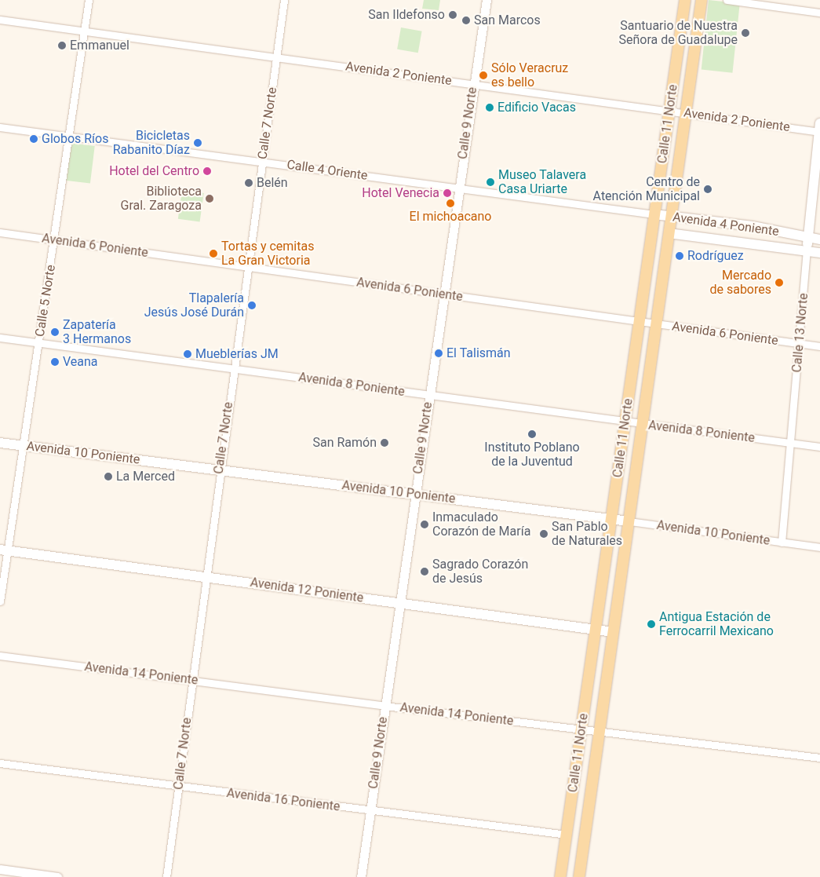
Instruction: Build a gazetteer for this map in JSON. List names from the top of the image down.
{
  "streets": {
    "main road": [
      "Calle 11 Norte",
      "Avenida 4 Poniente",
      "Calle 13 Norte",
      "Avenida 10 Poniente",
      "Avenida 12 Poniente"
    ],
    "street": [
      "Avenida 2 Poniente",
      "Calle 7 Norte",
      "Calle 9 Norte",
      "Calle 4 Oriente",
      "Avenida 6 Poniente",
      "Calle 5 Norte",
      "Avenida 8 Poniente",
      "Avenida 14 Poniente",
      "Avenida 16 Poniente"
    ]
  },
  "crossings": [
    ["Avenida 2 Poniente", "Calle 7 Norte"],
    ["Avenida 2 Poniente", "Calle 9 Norte"],
    ["Avenida 2 Poniente", "Calle 11 Norte"],
    ["Avenida 2 Poniente", "Calle 5 Norte"],
    ["Avenida 2 Poniente", "Calle 13 Norte"],
    ["Calle 7 Norte", "Calle 4 Oriente"],
    ["Calle 7 Norte", "Avenida 6 Poniente"],
    ["Calle 7 Norte", "Avenida 8 Poniente"],
    ["Calle 7 Norte", "Avenida 10 Poniente"],
    ["Calle 7 Norte", "Avenida 12 Poniente"],
    ["Calle 7 Norte", "Avenida 14 Poniente"],
    ["Calle 7 Norte", "Avenida 16 Poniente"],
    ["Calle 9 Norte", "Calle 4 Oriente"],
    ["Calle 9 Norte", "Avenida 6 Poniente"],
    ["Calle 9 Norte", "Avenida 8 Poniente"],
    ["Calle 9 Norte", "Avenida 10 Poniente"],
    ["Calle 9 Norte", "Avenida 12 Poniente"],
    ["Calle 9 Norte", "Avenida 14 Poniente"],
    ["Calle 9 Norte", "Avenida 16 Poniente"],
    ["Calle 11 Norte", "Calle 4 Oriente"],
    ["Calle 11 Norte", "Avenida 4 Poniente"],
    ["Calle 11 Norte", "Avenida 6 Poniente"],
    ["Calle 11 Norte", "Avenida 8 Poniente"],
    ["Calle 11 Norte", "Avenida 10 Poniente"],
    ["Calle 11 Norte", "Avenida 12 Poniente"],
    ["Calle 11 Norte", "Avenida 14 Poniente"],
    ["Calle 11 Norte", "Avenida 16 Poniente"],
    ["Calle 4 Oriente", "Avenida 4 Poniente"],
    ["Calle 4 Oriente", "Calle 5 Norte"],
    ["Avenida 4 Poniente", "Calle 13 Norte"],
    ["Avenida 6 Poniente", "Calle 5 Norte"],
    ["Avenida 6 Poniente", "Calle 13 Norte"],
    ["Calle 5 Norte", "Avenida 8 Poniente"],
    ["Calle 5 Norte", "Avenida 10 Poniente"],
    ["Calle 5 Norte", "Avenida 12 Poniente"],
    ["Calle 13 Norte", "Avenida 8 Poniente"],
    ["Calle 13 Norte", "Avenida 10 Poniente"]
  ],
  "places": [
    "San Ildefonso",
    "San Marcos",
    "Santuario de Nuestra Señora de Guadalupe",
    "Emmanuel",
    "Sólo Veracruz es bello",
    "Edificio Vacas",
    "Globos Ríos",
    "Bicicletas Rabanito Díaz",
    "Hotel del Centro",
    "Museo Talavera Casa Uriarte",
    "Belén",
    "Centro de Atención Municipal",
    "Hotel Venecia",
    "Biblioteca Gral. Zaragoza",
    "El michoacano",
    "Tortas y cemitas La Gran Victoria",
    "Rodríguez",
    "Mercado de sabores",
    "Tlapalería Jesús José Durán",
    "Zapatería 3 Hermanos",
    "El Talismán",
    "Mueblerías JM",
    "Veana",
    "Instituto Poblano de la Juventud",
    "San Ramón",
    "La Merced",
    "Inmaculado Corazón de María",
    "San Pablo de Naturales",
    "Sagrado Corazón de Jesús",
    "Antigua Estación de Ferrocarril Mexicano"
  ]
}
